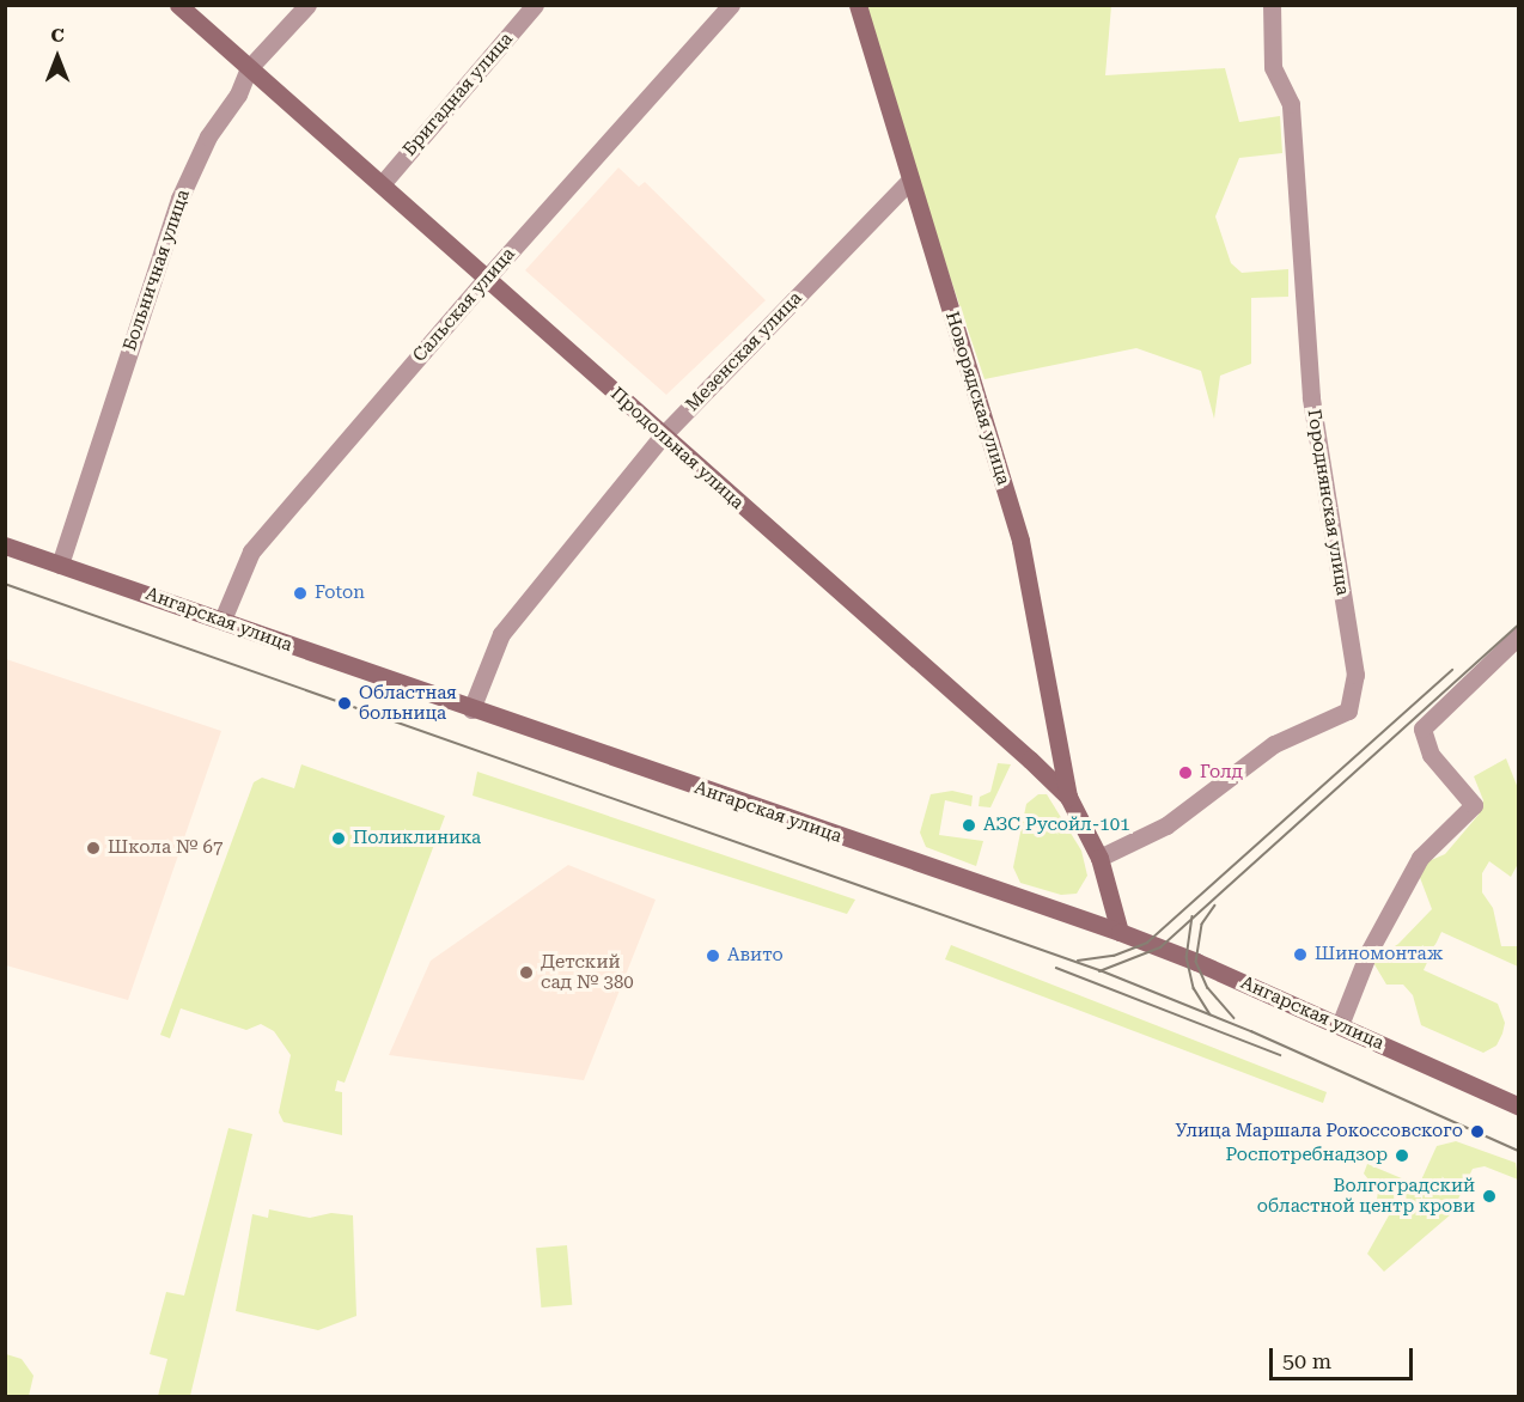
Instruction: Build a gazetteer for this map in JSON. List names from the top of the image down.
{
  "streets": {
    "main road": ["Новорядская улица", "Продольная улица", "Ангарская улица"],
    "street": [
      "Бригадная улица",
      "Больничная улица",
      "Сальская улица",
      "Мезенская улица",
      "Городнянская улица"
    ]
  },
  "crossings": [
    ["Бригадная улица", "Продольная улица"],
    ["Больничная улица", "Продольная улица"],
    ["Больничная улица", "Ангарская улица"],
    ["Сальская улица", "Продольная улица"],
    ["Сальская улица", "Ангарская улица"],
    ["Мезенская улица", "Новорядская улица"],
    ["Мезенская улица", "Продольная улица"],
    ["Мезенская улица", "Ангарская улица"],
    ["Новорядская улица", "Продольная улица"],
    ["Продольная улица", "Городнянская улица"],
    ["Продольная улица", "Ангарская улица"]
  ],
  "places": [
    "Foton",
    "Областная больница",
    "Голд",
    "АЗС Русойл-101",
    "Поликлиника",
    "Школа № 67",
    "Шиномонтаж",
    "Авито",
    "Детский сад № 380",
    "Улица Маршала Рокоссовского",
    "Роспотребнадзор",
    "Волгоградский областной центр крови"
  ],
  "scale_bar": "50 m",
  "north": "top"
}
